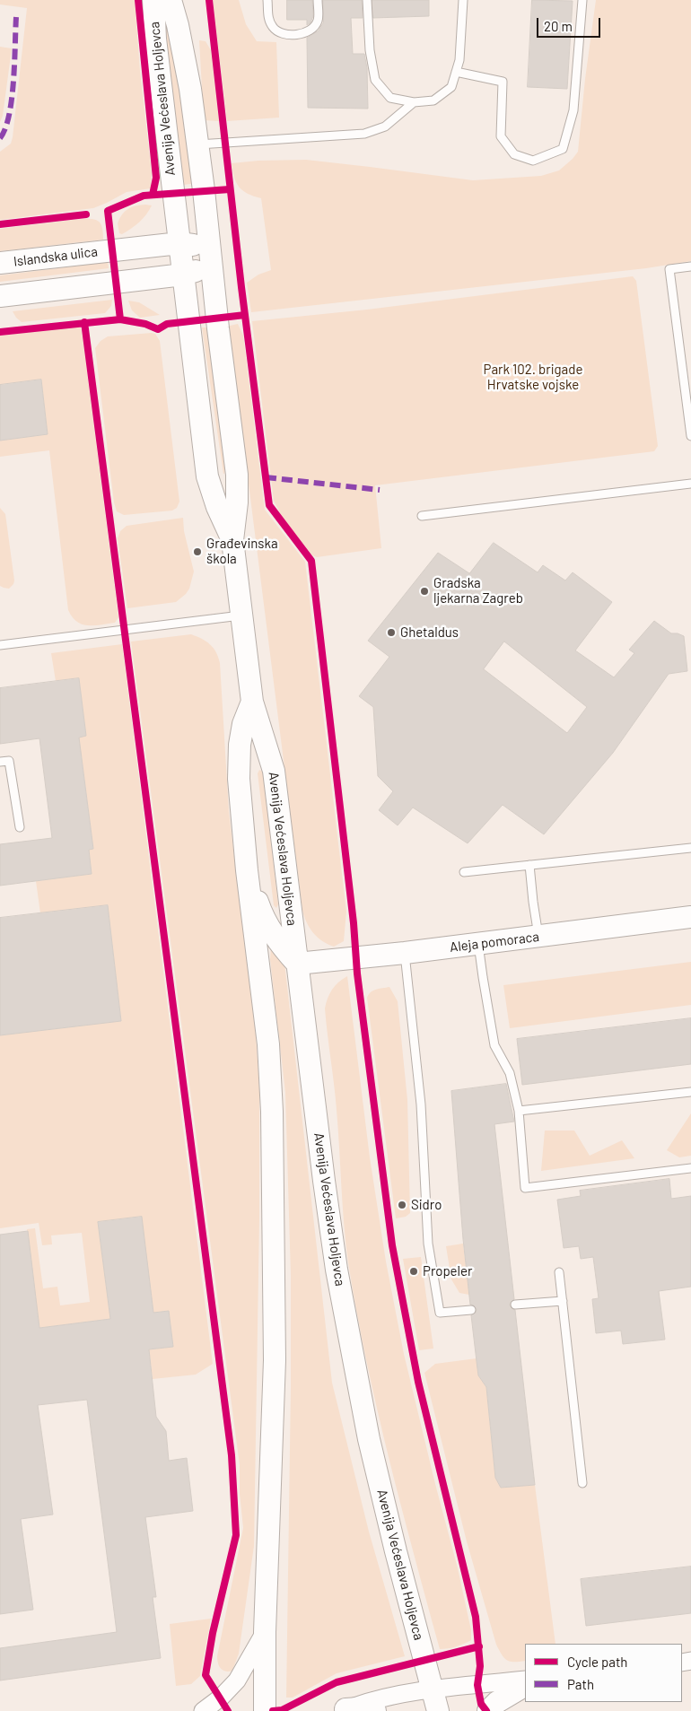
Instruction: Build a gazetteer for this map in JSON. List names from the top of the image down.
{
  "streets": {
    "street": ["Avenija Većeslava Holjevca", "Islandska ulica", "Aleja pomoraca"]
  },
  "crossings": [
    ["Avenija Većeslava Holjevca", "Islandska ulica"],
    ["Avenija Većeslava Holjevca", "Aleja pomoraca"]
  ],
  "parks": ["Park 102. brigade Hrvatske vojske"],
  "places": [
    "Građevinska škola",
    "Gradska ljekarna Zagreb",
    "Ghetaldus",
    "Sidro",
    "Propeler"
  ],
  "legend": ["Cycle path", "Path"],
  "scale_bar": "20 m"
}
